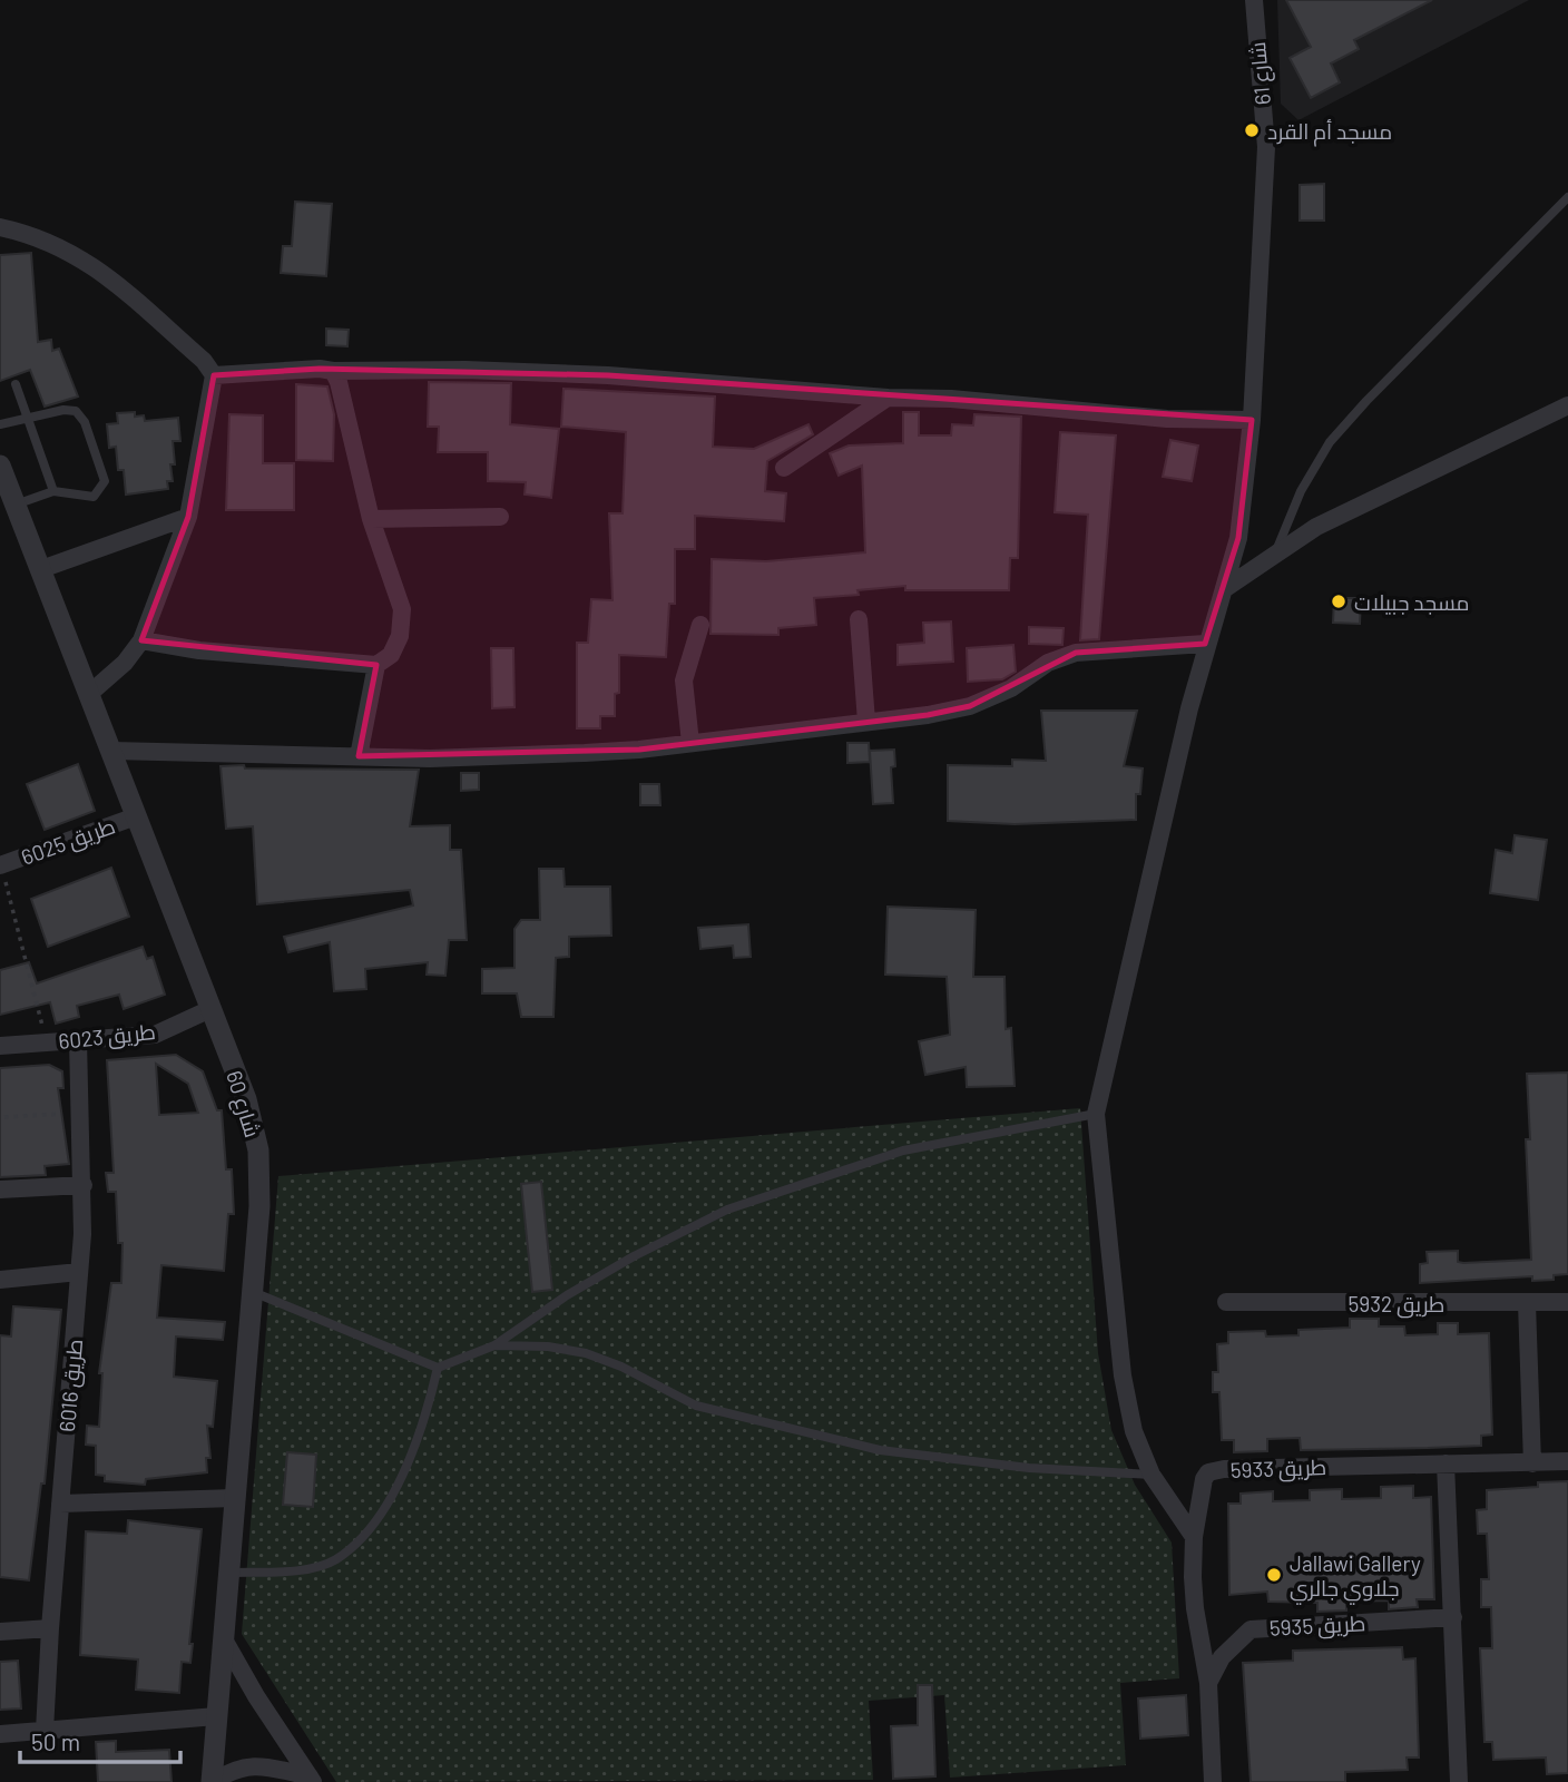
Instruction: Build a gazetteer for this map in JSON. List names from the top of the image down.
{
  "streets": {
    "street": [
      "شارع 61",
      "طريق 6025",
      "طريق 6023",
      "شارع 60",
      "طريق 5932",
      "طريق 6016",
      "طريق 5933",
      "طريق 5935"
    ]
  },
  "crossings": [
    ["شارع 61", "طريق 5933"],
    ["طريق 6025", "شارع 60"],
    ["طريق 6023", "شارع 60"],
    ["طريق 6023", "طريق 6016"],
    ["طريق 5933", "طريق 5935"]
  ],
  "places": ["مسجد أم القرد", "مسجد جبيلات", "Jallawi Gallery جلاوي جالري"],
  "scale_bar": "50 m"
}
